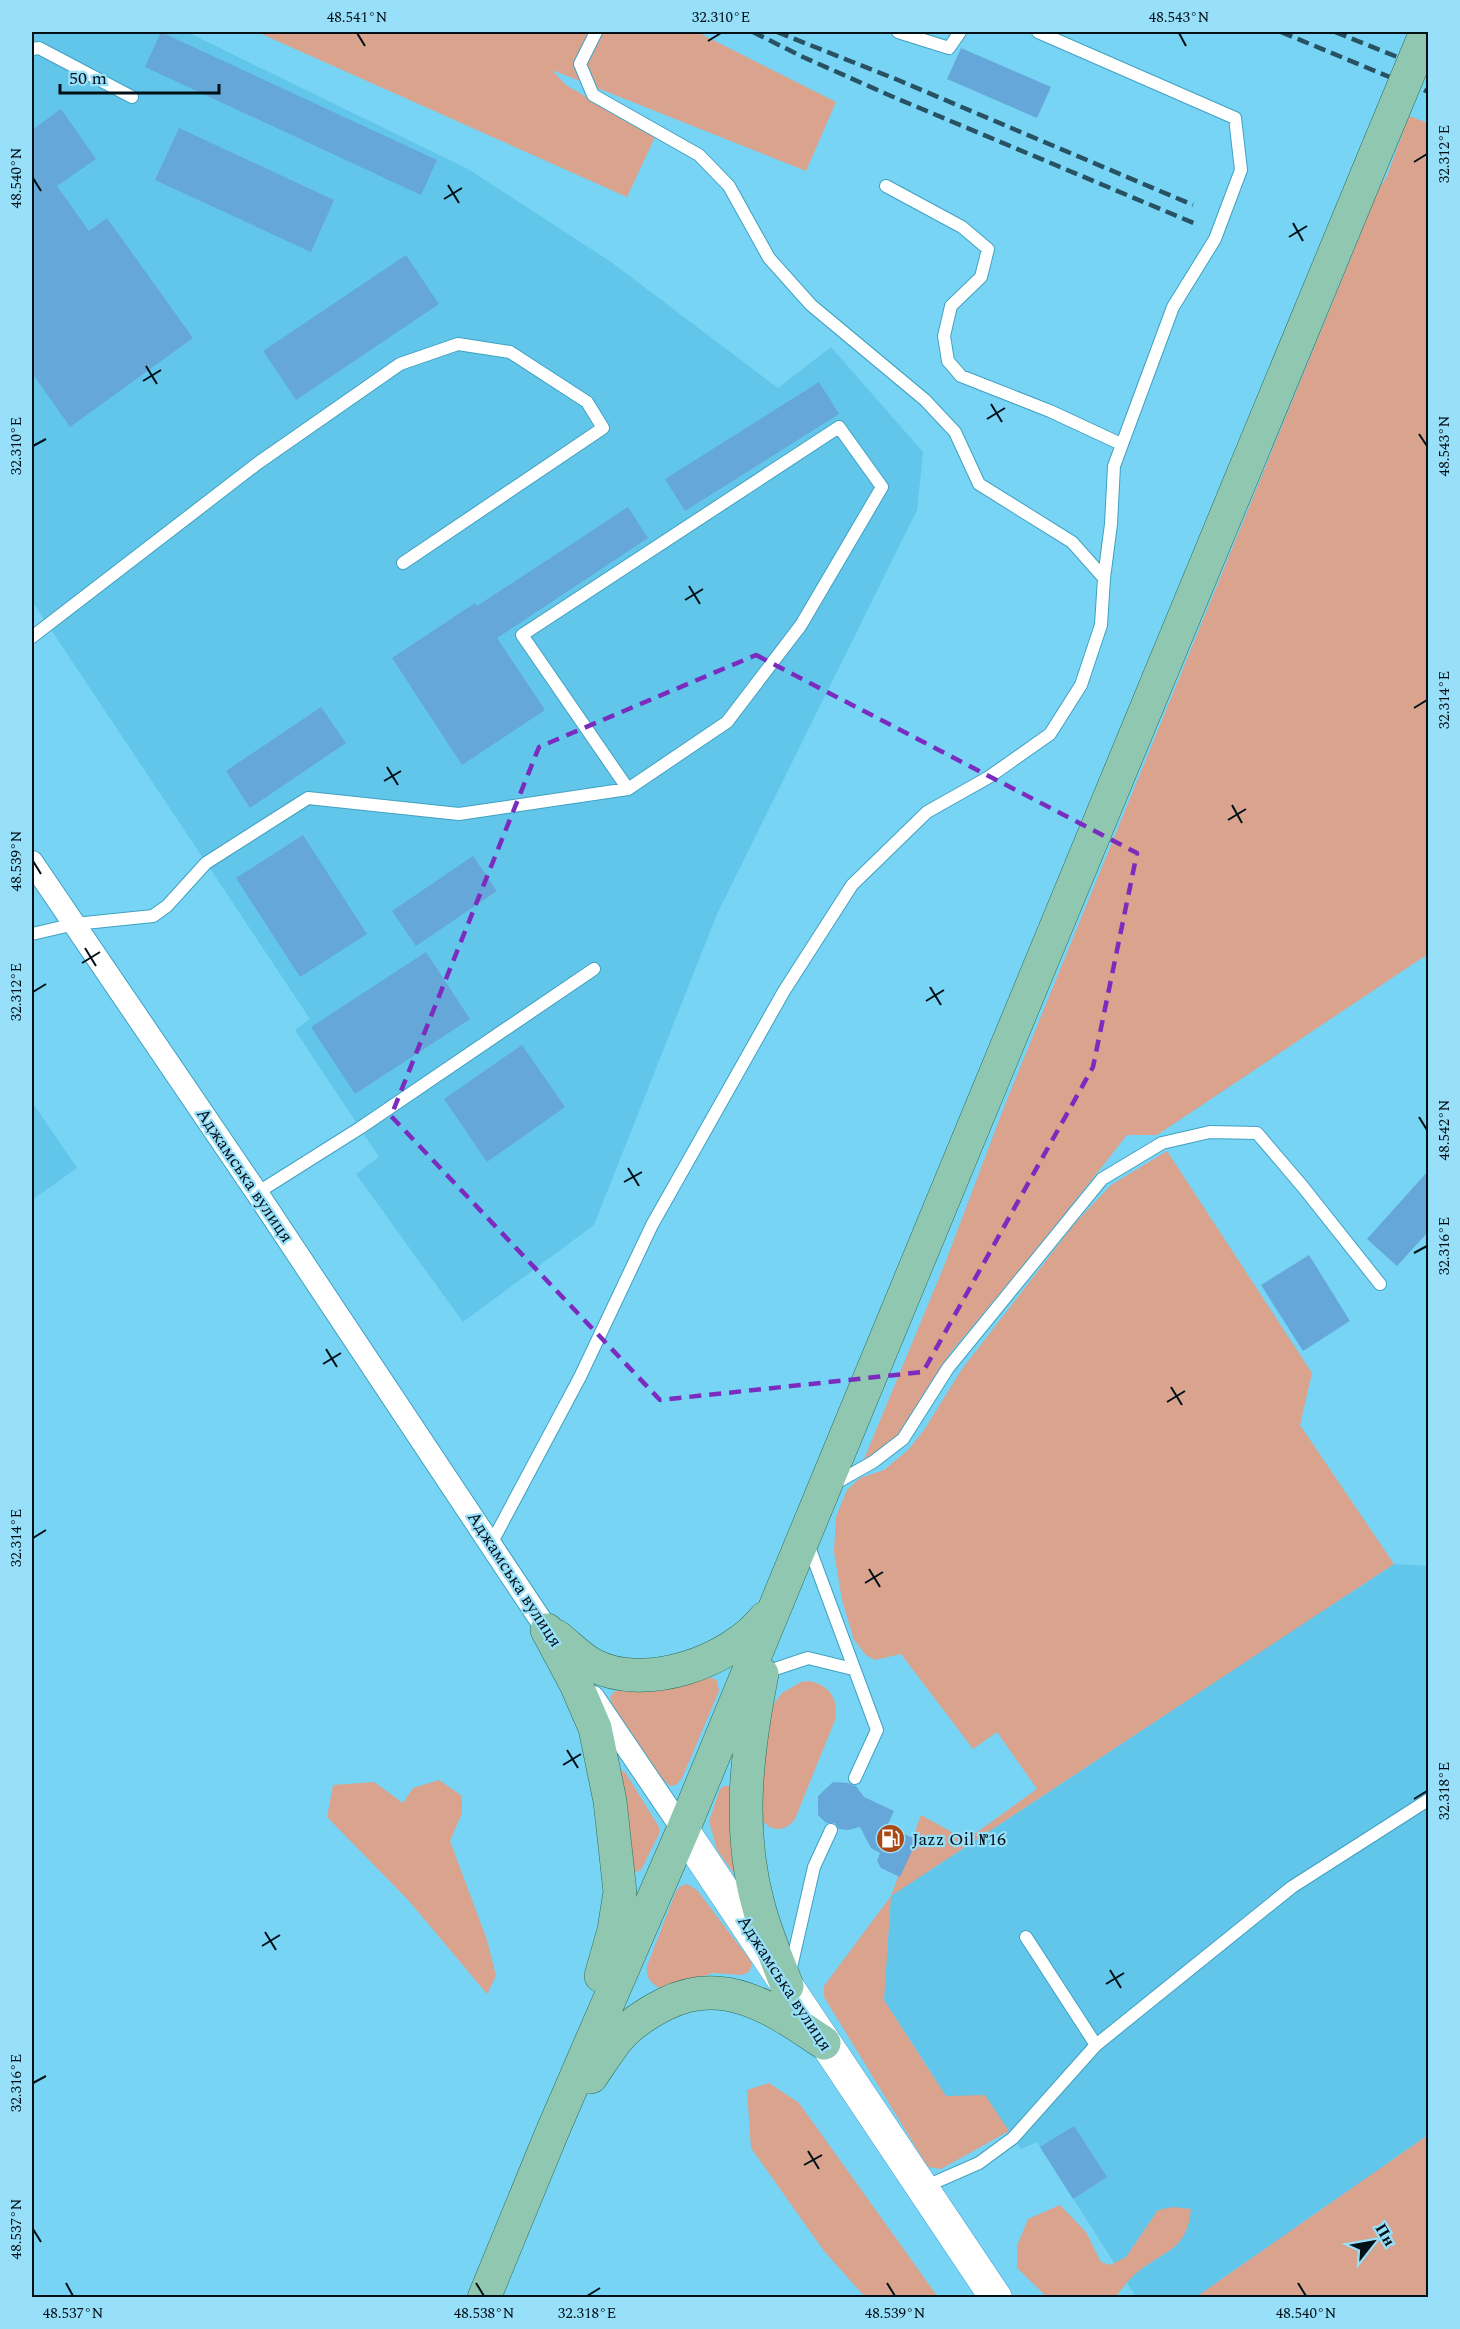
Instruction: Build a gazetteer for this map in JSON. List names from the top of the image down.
{
  "streets": {
    "main road": ["Аджамська вулиця"]
  },
  "places": {
    "fuel station": ["Jazz Oil №16"]
  },
  "scale_bar": "50 m",
  "north": "top right",
  "coordinates": [
    "48.541°N",
    "32.310°E",
    "48.543°N",
    "32.312°E",
    "48.540°N",
    "32.314°E",
    "48.539°N",
    "48.542°N",
    "32.316°E",
    "32.318°E",
    "48.537°N",
    "48.538°N"
  ]
}
